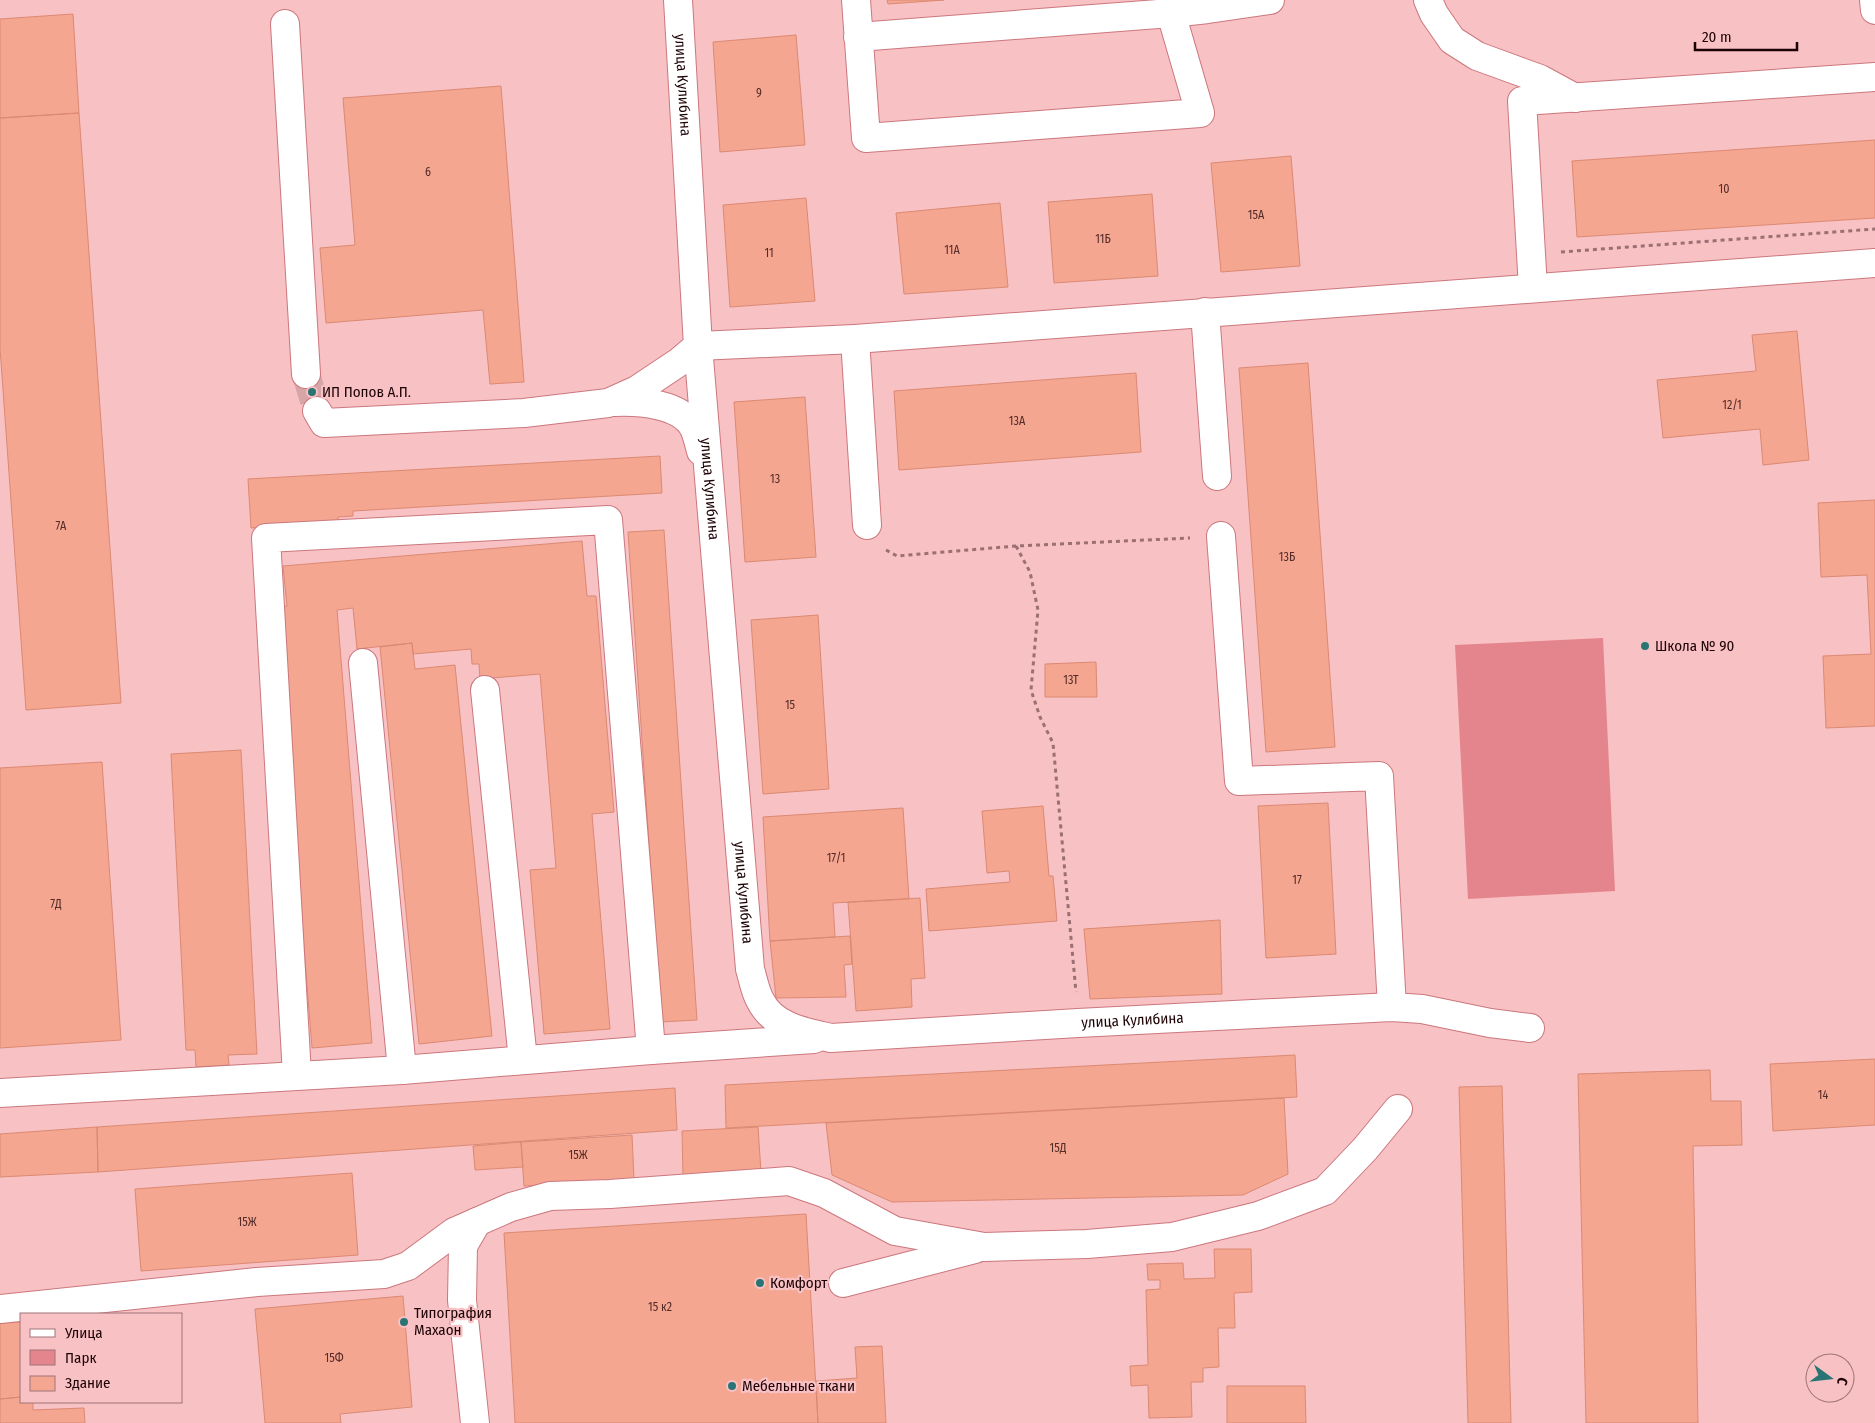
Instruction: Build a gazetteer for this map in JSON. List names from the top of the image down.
{
  "streets": {
    "street": ["улица Кулибина"]
  },
  "places": [
    "ИП Попов А.П.",
    "Школа № 90",
    "Комфорт",
    "Типография Махаон",
    "Мебельные ткани"
  ],
  "house_numbers": [
    "9",
    "6",
    "10",
    "15А",
    "11Б",
    "11А",
    "11",
    "12/1",
    "13А",
    "13",
    "7А",
    "13Б",
    "13Т",
    "15",
    "17/1",
    "17",
    "7Д",
    "14",
    "15Д",
    "15Ж",
    "15Ж",
    "15 к2",
    "15Ф"
  ],
  "legend": ["Улица", "Парк", "Здание"],
  "scale_bar": "20 m",
  "north": "right"
}
